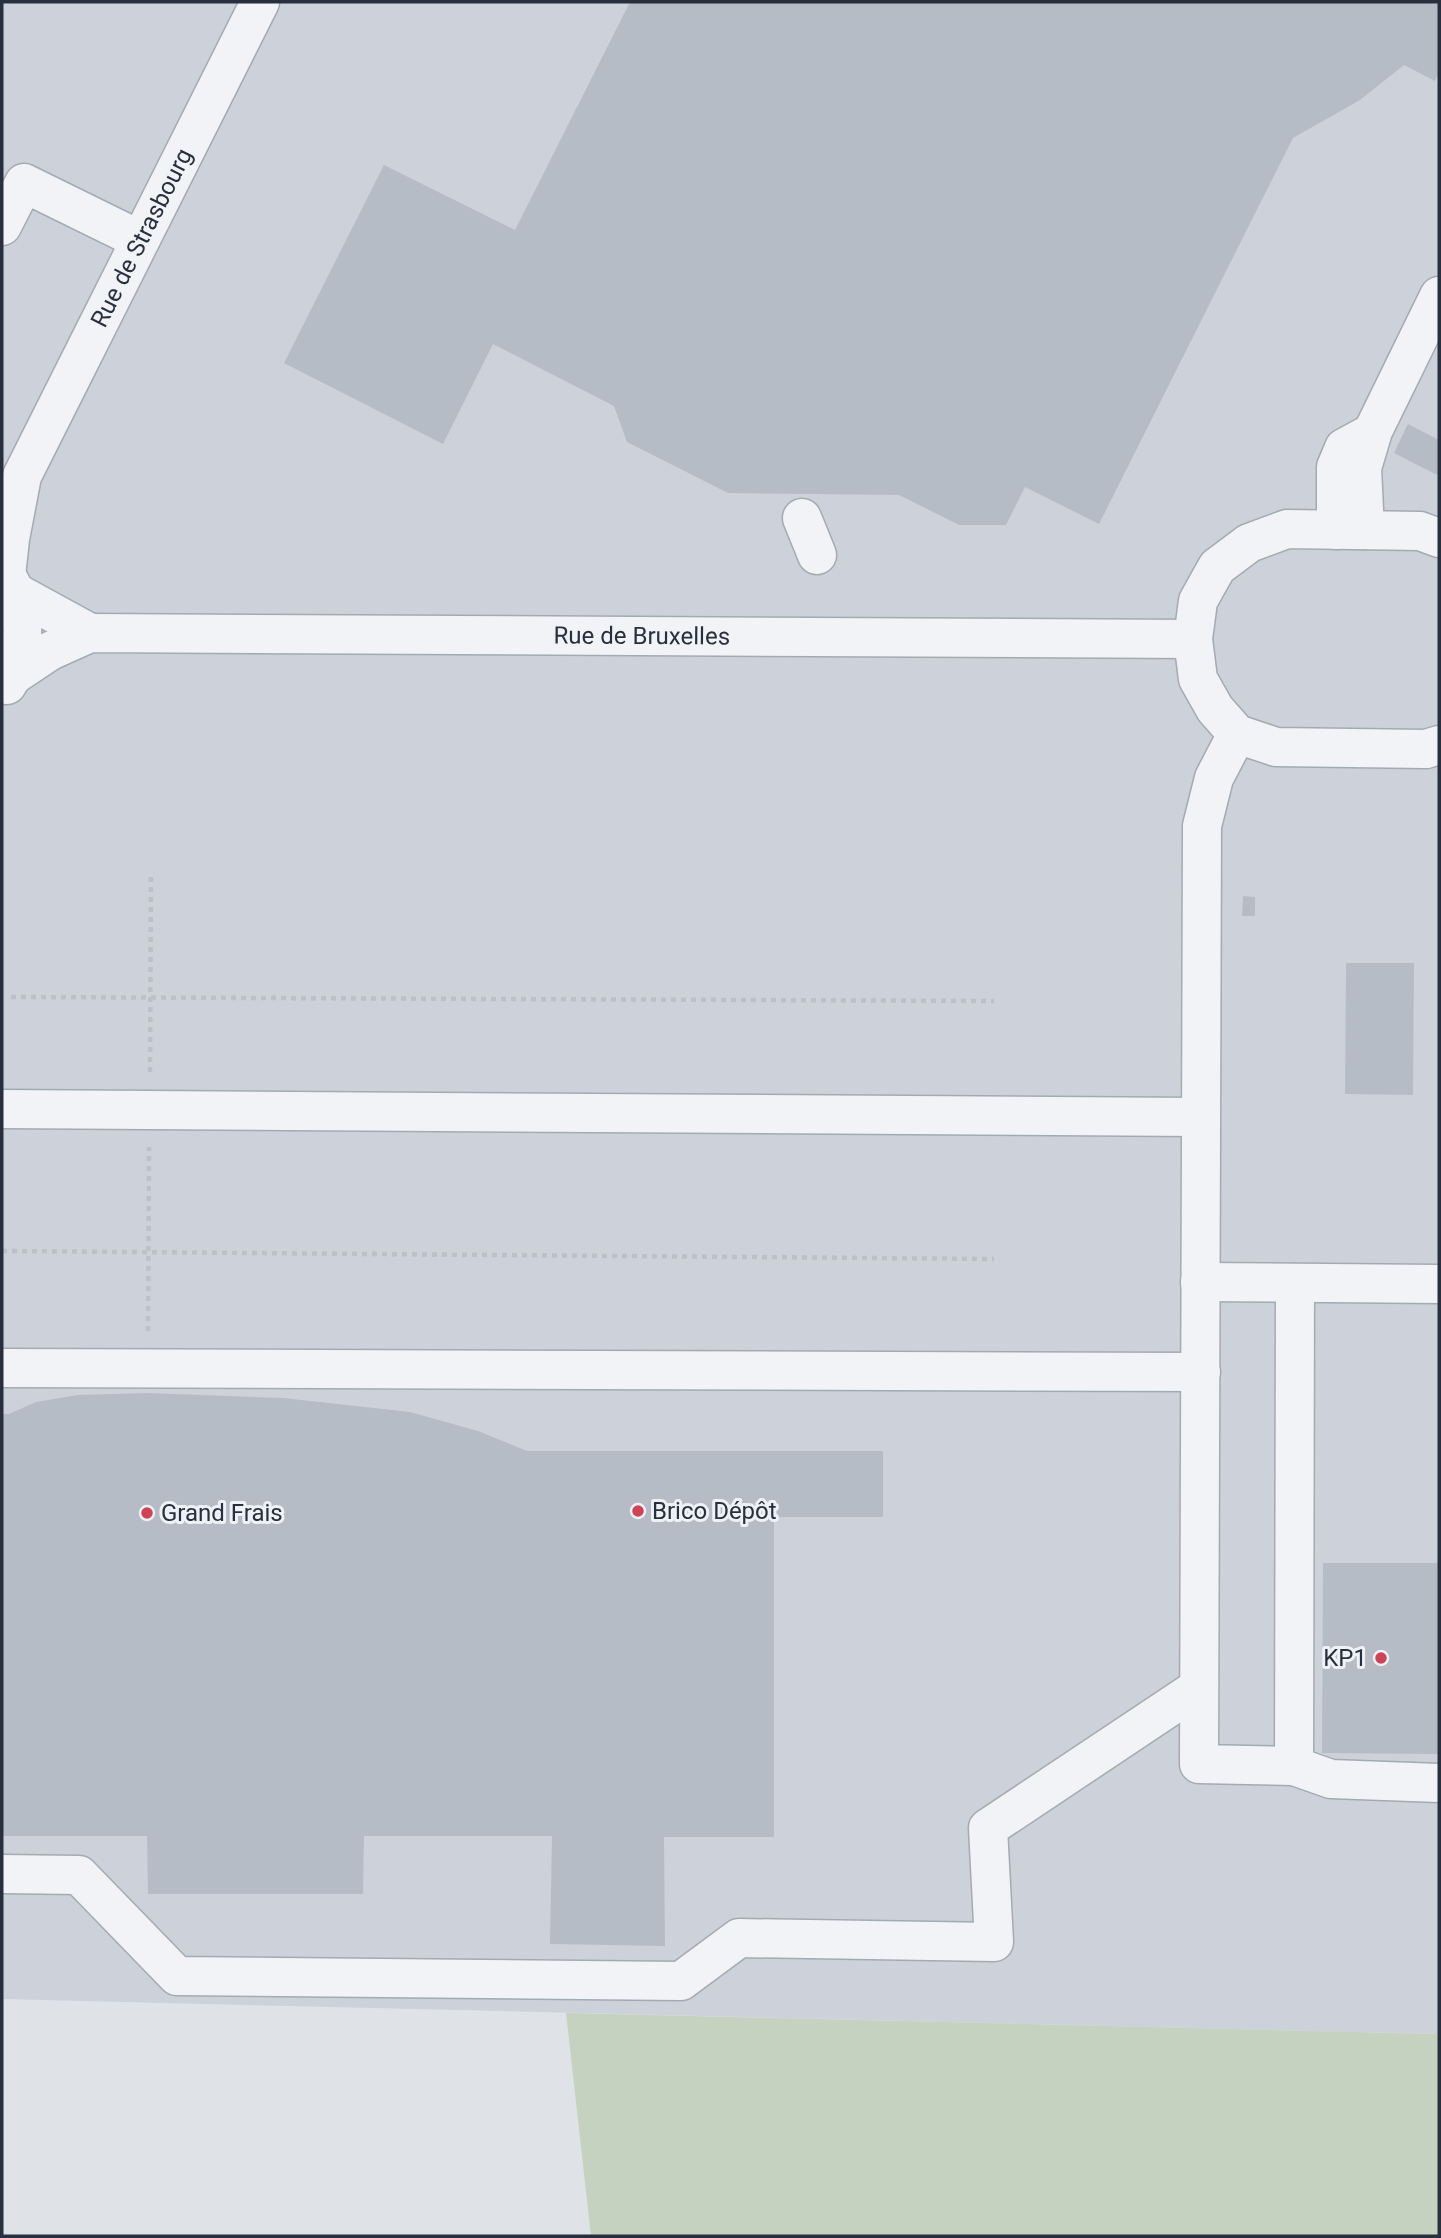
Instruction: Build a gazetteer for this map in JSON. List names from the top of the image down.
{
  "streets": {
    "street": ["Rue de Strasbourg", "Rue de Bruxelles"]
  },
  "crossings": [
    ["Rue de Strasbourg", "Rue de Bruxelles"]
  ],
  "places": ["Brico Dépôt", "Grand Frais", "KP1"]
}
